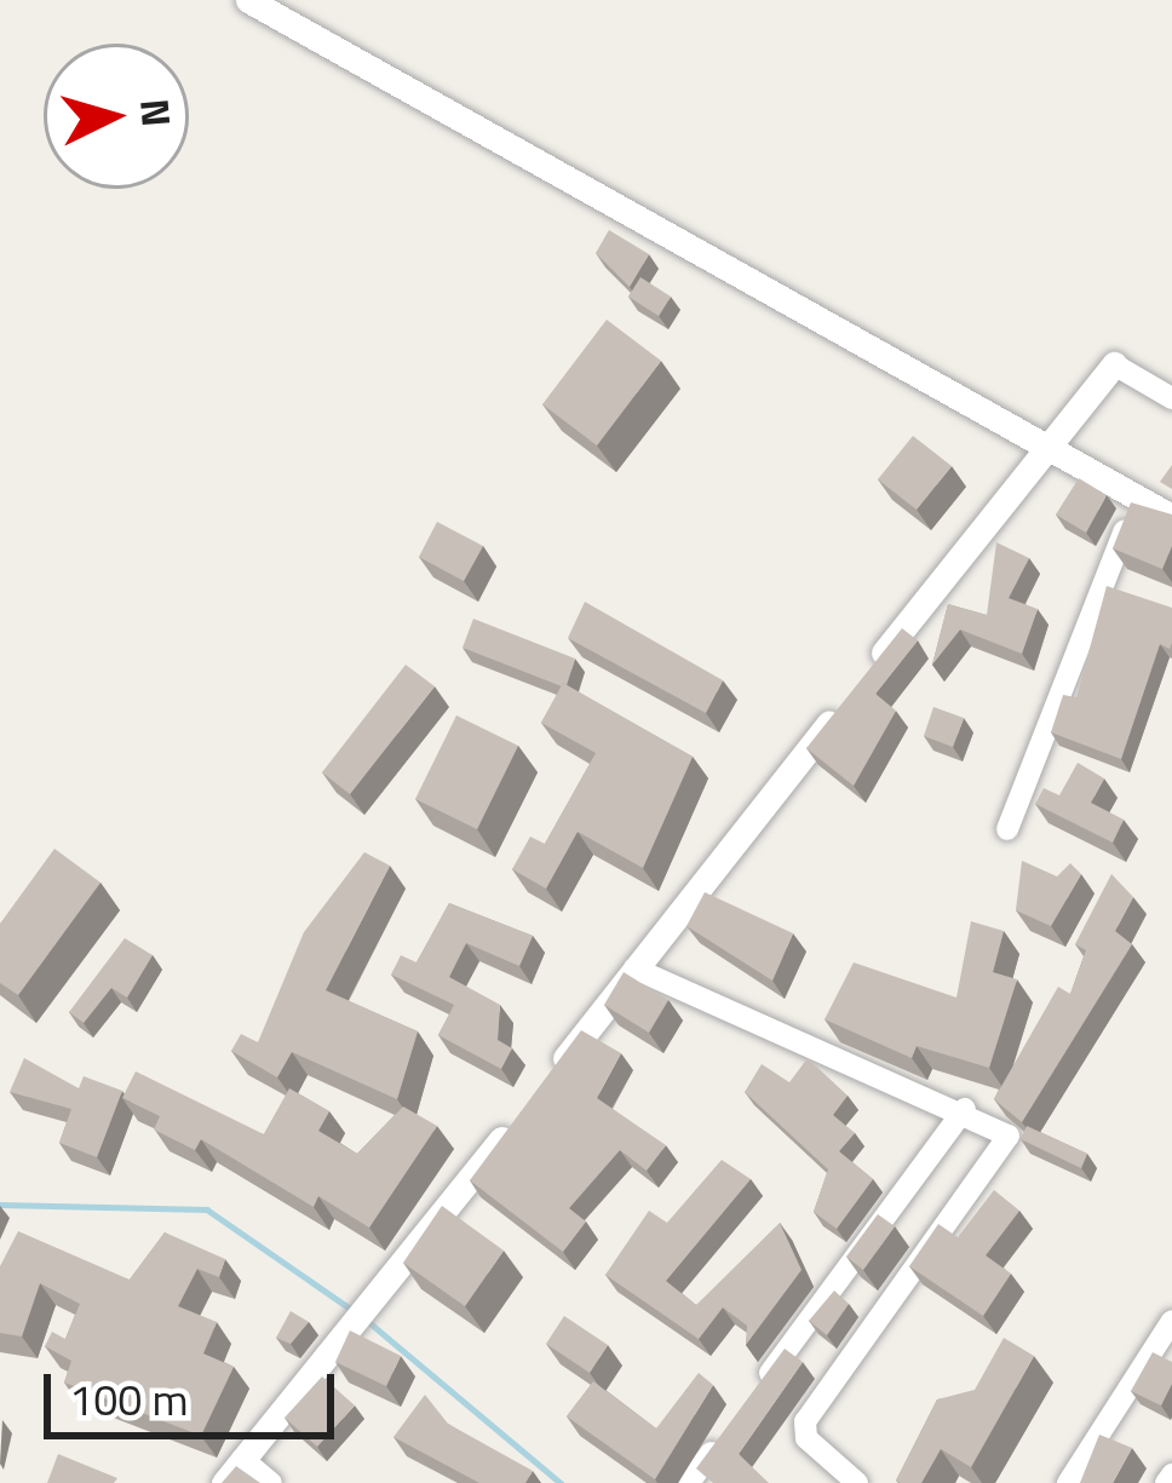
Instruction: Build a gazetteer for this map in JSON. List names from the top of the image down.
{
  "scale_bar": "100 m",
  "north": "right"
}
